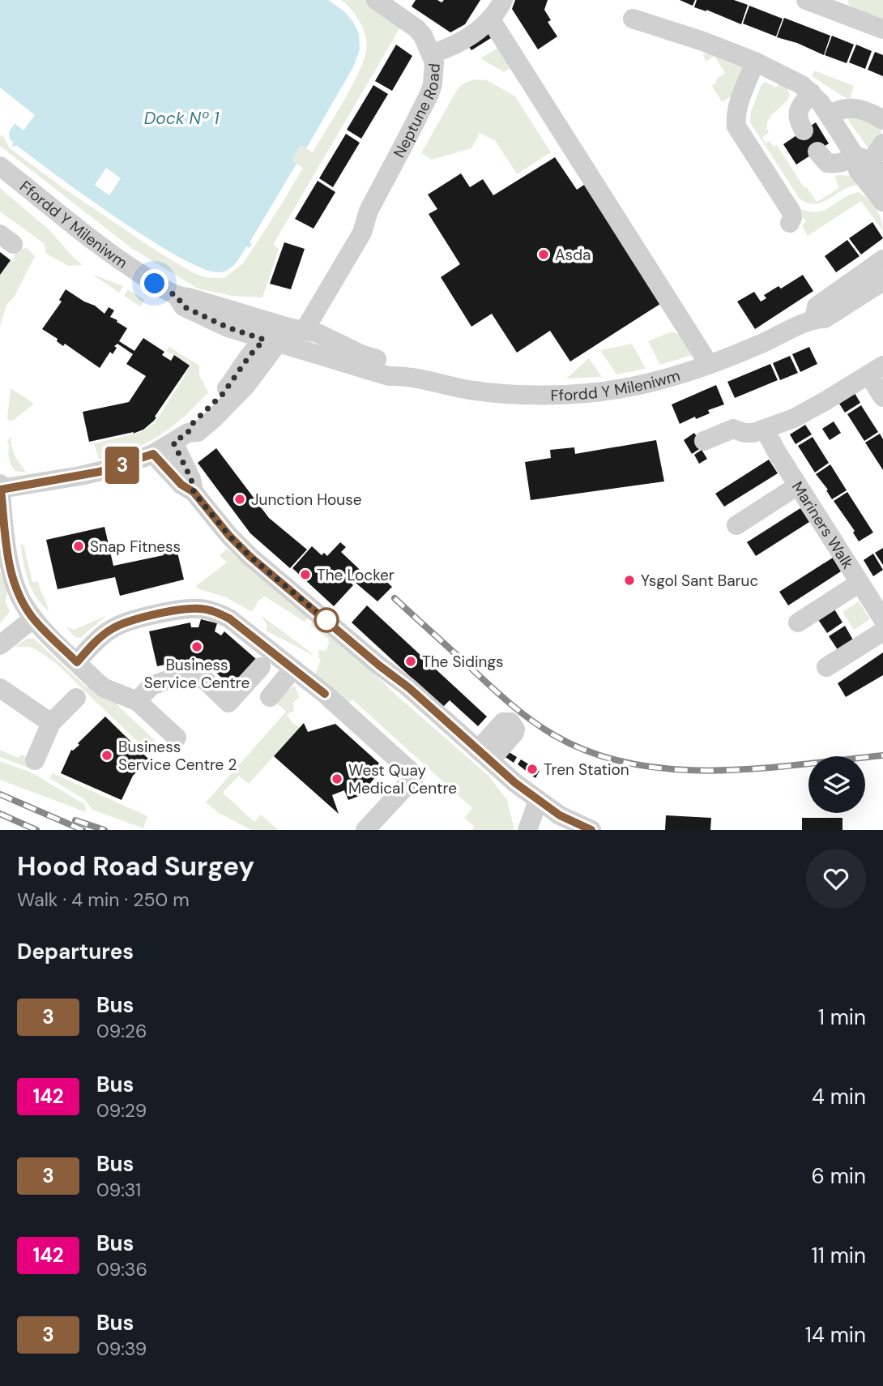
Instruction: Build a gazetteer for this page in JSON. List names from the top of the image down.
{
  "streets": {
    "street": ["Neptune Road", "Ffordd Y Mileniwm", "Mariners Walk"]
  },
  "crossings": [
    ["Neptune Road", "Ffordd Y Mileniwm"]
  ],
  "water": ["Dock Nº 1"],
  "places": [
    "Asda",
    "Junction House",
    "Snap Fitness",
    "The Locker",
    "Ysgol Sant Baruc",
    "Business Service Centre",
    "The Sidings",
    "Business Service Centre 2",
    "Tren Station",
    "West Quay Medical Centre"
  ],
  "lines": ["bus line 3"],
  "page": {
    "on_map": "3",
    "heading": [
      ["Hood Road Surgey", "Walk · 4 min · 250 m"],
      "Departures"
    ],
    "list": [
      {
        "mark": "3",
        "name": "Bus",
        "note": "09:26",
        "value": "1 min"
      },
      {
        "mark": "142",
        "name": "Bus",
        "note": "09:29",
        "value": "4 min"
      },
      {
        "mark": "3",
        "name": "Bus",
        "note": "09:31",
        "value": "6 min"
      },
      {
        "mark": "142",
        "name": "Bus",
        "note": "09:36",
        "value": "11 min"
      },
      {
        "mark": "3",
        "name": "Bus",
        "note": "09:39",
        "value": "14 min"
      }
    ]
  }
}
